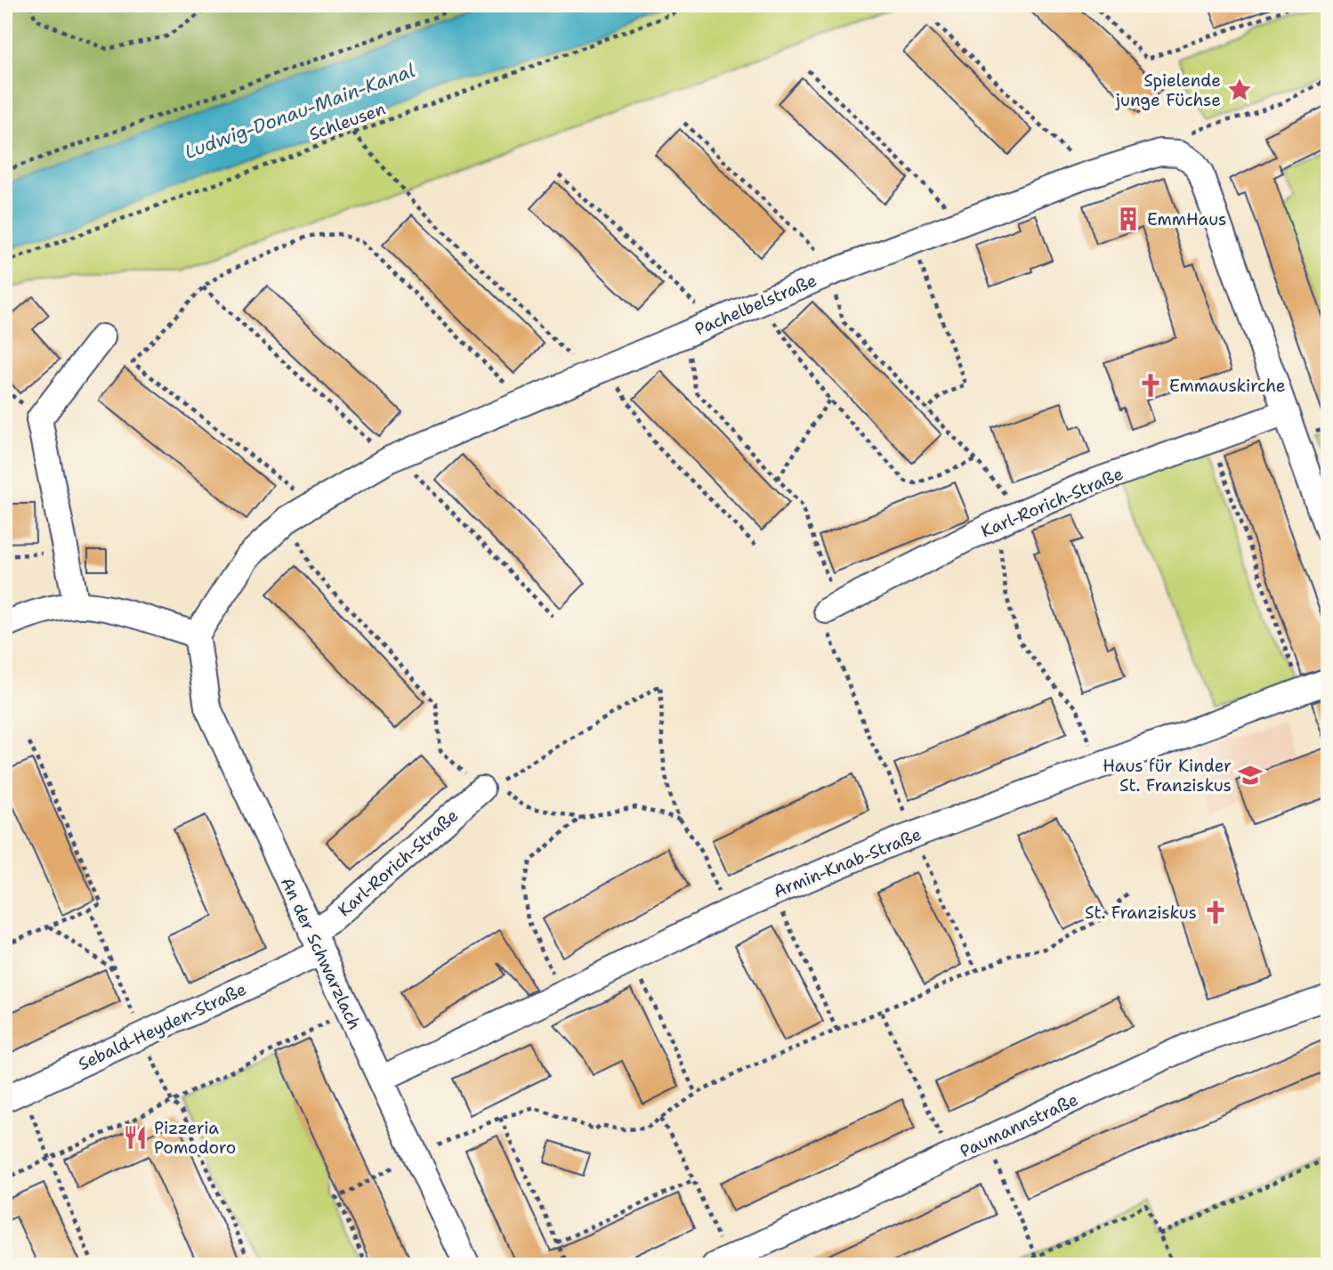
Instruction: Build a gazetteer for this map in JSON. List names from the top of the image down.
{
  "streets": {
    "street": [
      "Pachelbelstraße",
      "Karl-Rorich-Straße",
      "Armin-Knab-Straße",
      "An der Schwarzlach",
      "Sebald-Heyden-Straße",
      "Paumannstraße"
    ],
    "path": ["Schleusen"]
  },
  "crossings": [
    ["Pachelbelstraße", "Karl-Rorich-Straße"],
    ["Pachelbelstraße", "An der Schwarzlach"],
    ["Karl-Rorich-Straße", "An der Schwarzlach"],
    ["Karl-Rorich-Straße", "Sebald-Heyden-Straße"],
    ["Armin-Knab-Straße", "An der Schwarzlach"],
    ["An der Schwarzlach", "Sebald-Heyden-Straße"]
  ],
  "water": ["Ludwig-Donau-Main-Kanal"],
  "places": {
    "place": ["Spielende junge Füchse"],
    "building": ["EmmHaus"],
    "church": ["Emmauskirche", "St. Franziskus"],
    "school or university": ["Haus für Kinder St. Franziskus"],
    "restaurant": ["Pizzeria Pomodoro"]
  }
}
